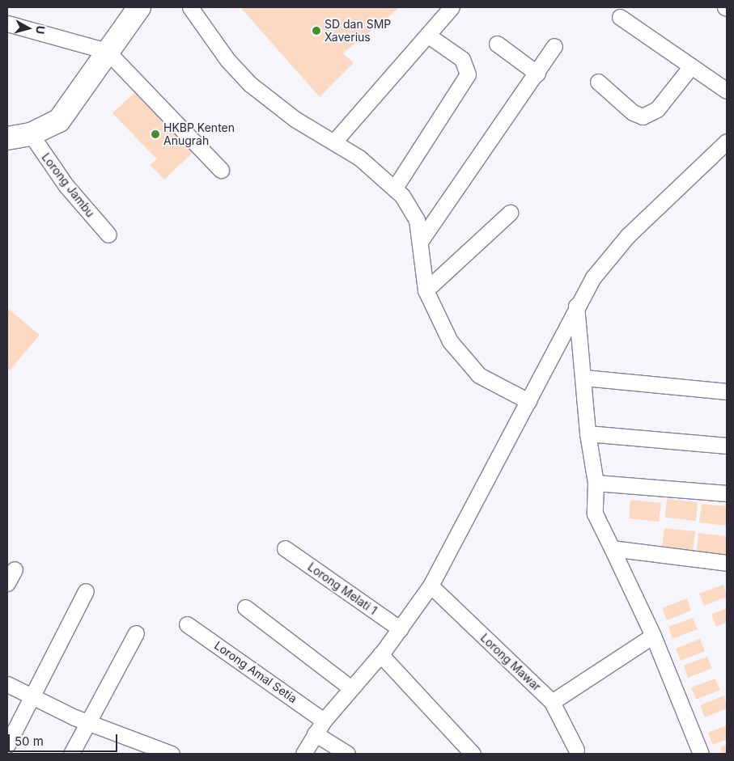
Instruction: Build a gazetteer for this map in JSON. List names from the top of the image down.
{
  "streets": {
    "street": [
      "Lorong Jambu",
      "Lorong Melati 1",
      "Lorong Mawar",
      "Lorong Amal Setia"
    ]
  },
  "places": ["SD dan SMP Xaverius", "HKBP Kenten Anugrah"],
  "scale_bar": "50 m",
  "north": "right"
}
